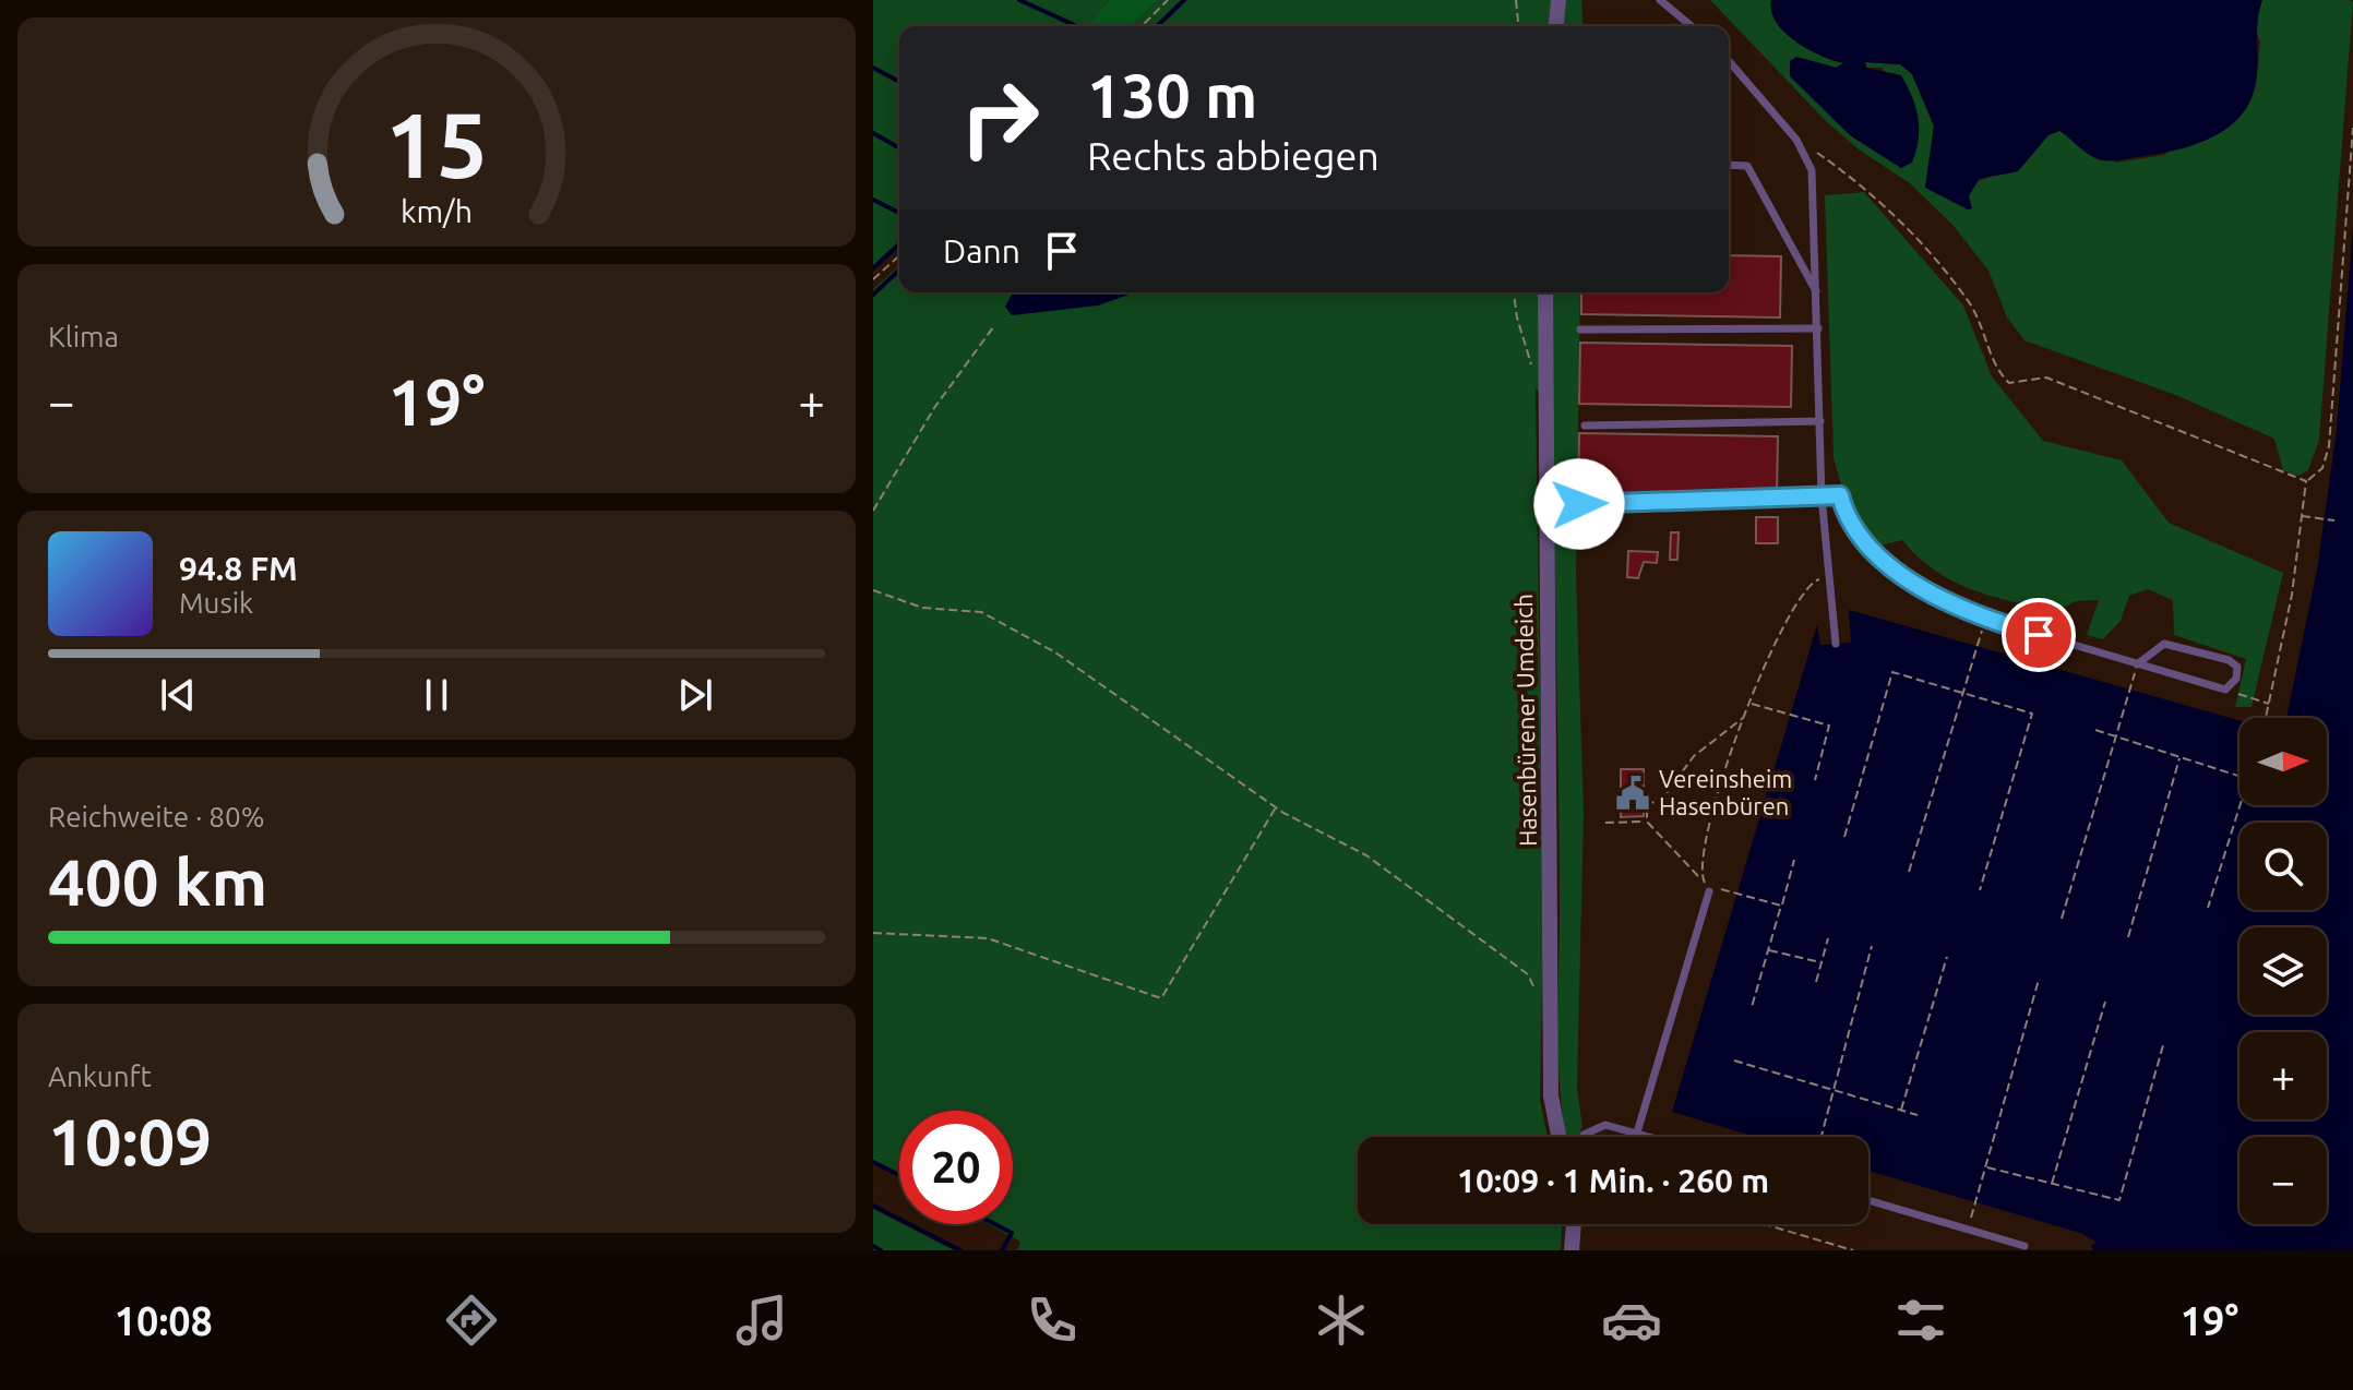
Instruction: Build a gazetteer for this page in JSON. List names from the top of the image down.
{
  "streets": {
    "street": ["Hasenbürener Umdeich"]
  },
  "places": {
    "public building": ["Vereinsheim Hasenbüren"]
  },
  "north": "right",
  "page": {
    "turn": ["130 m", "Rechts abbiegen"],
    "then": "Dann",
    "tile": [
      "Klima",
      ["Reichweite · 80%", "400 km"],
      ["Ankunft", "10:09"]
    ],
    "heat": ["−", "19°", "+"],
    "song": ["94.8 FM", "Musik"],
    "map_buttons": ["+", "−"],
    "limit": "20",
    "trip": "10:09 · 1 Min. · 260 m",
    "tabs": ["10:08", "19°"],
    "gauge": ["15", "km/h"]
  }
}
